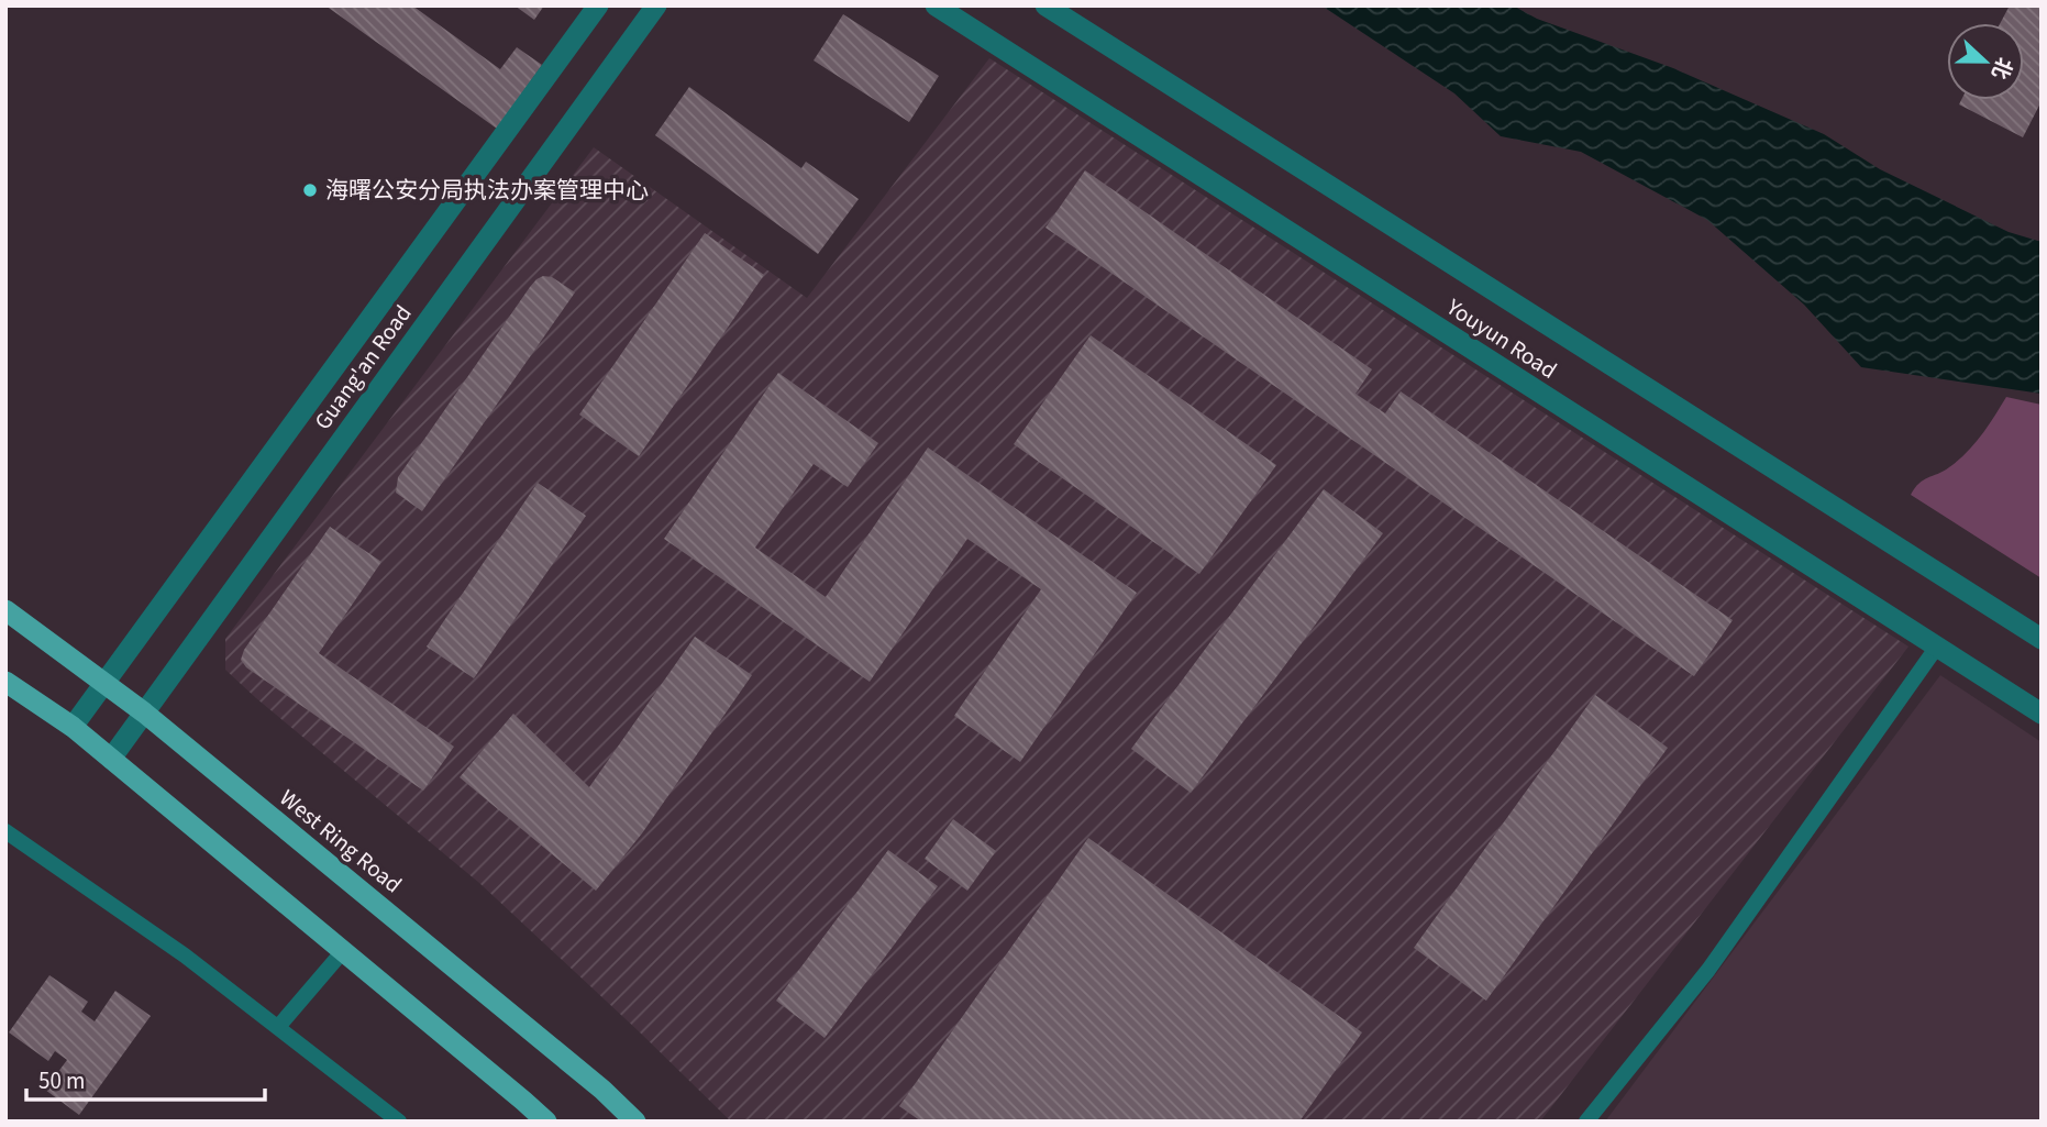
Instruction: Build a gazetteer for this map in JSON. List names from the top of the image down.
{
  "streets": {
    "main road": ["West Ring Road"],
    "street": ["Youyun Road", "Guang'an Road"]
  },
  "crossings": [
    ["Guang'an Road", "West Ring Road"]
  ],
  "places": ["海曙公安分局执法办案管理中心"],
  "scale_bar": "50 m",
  "north": "right"
}
